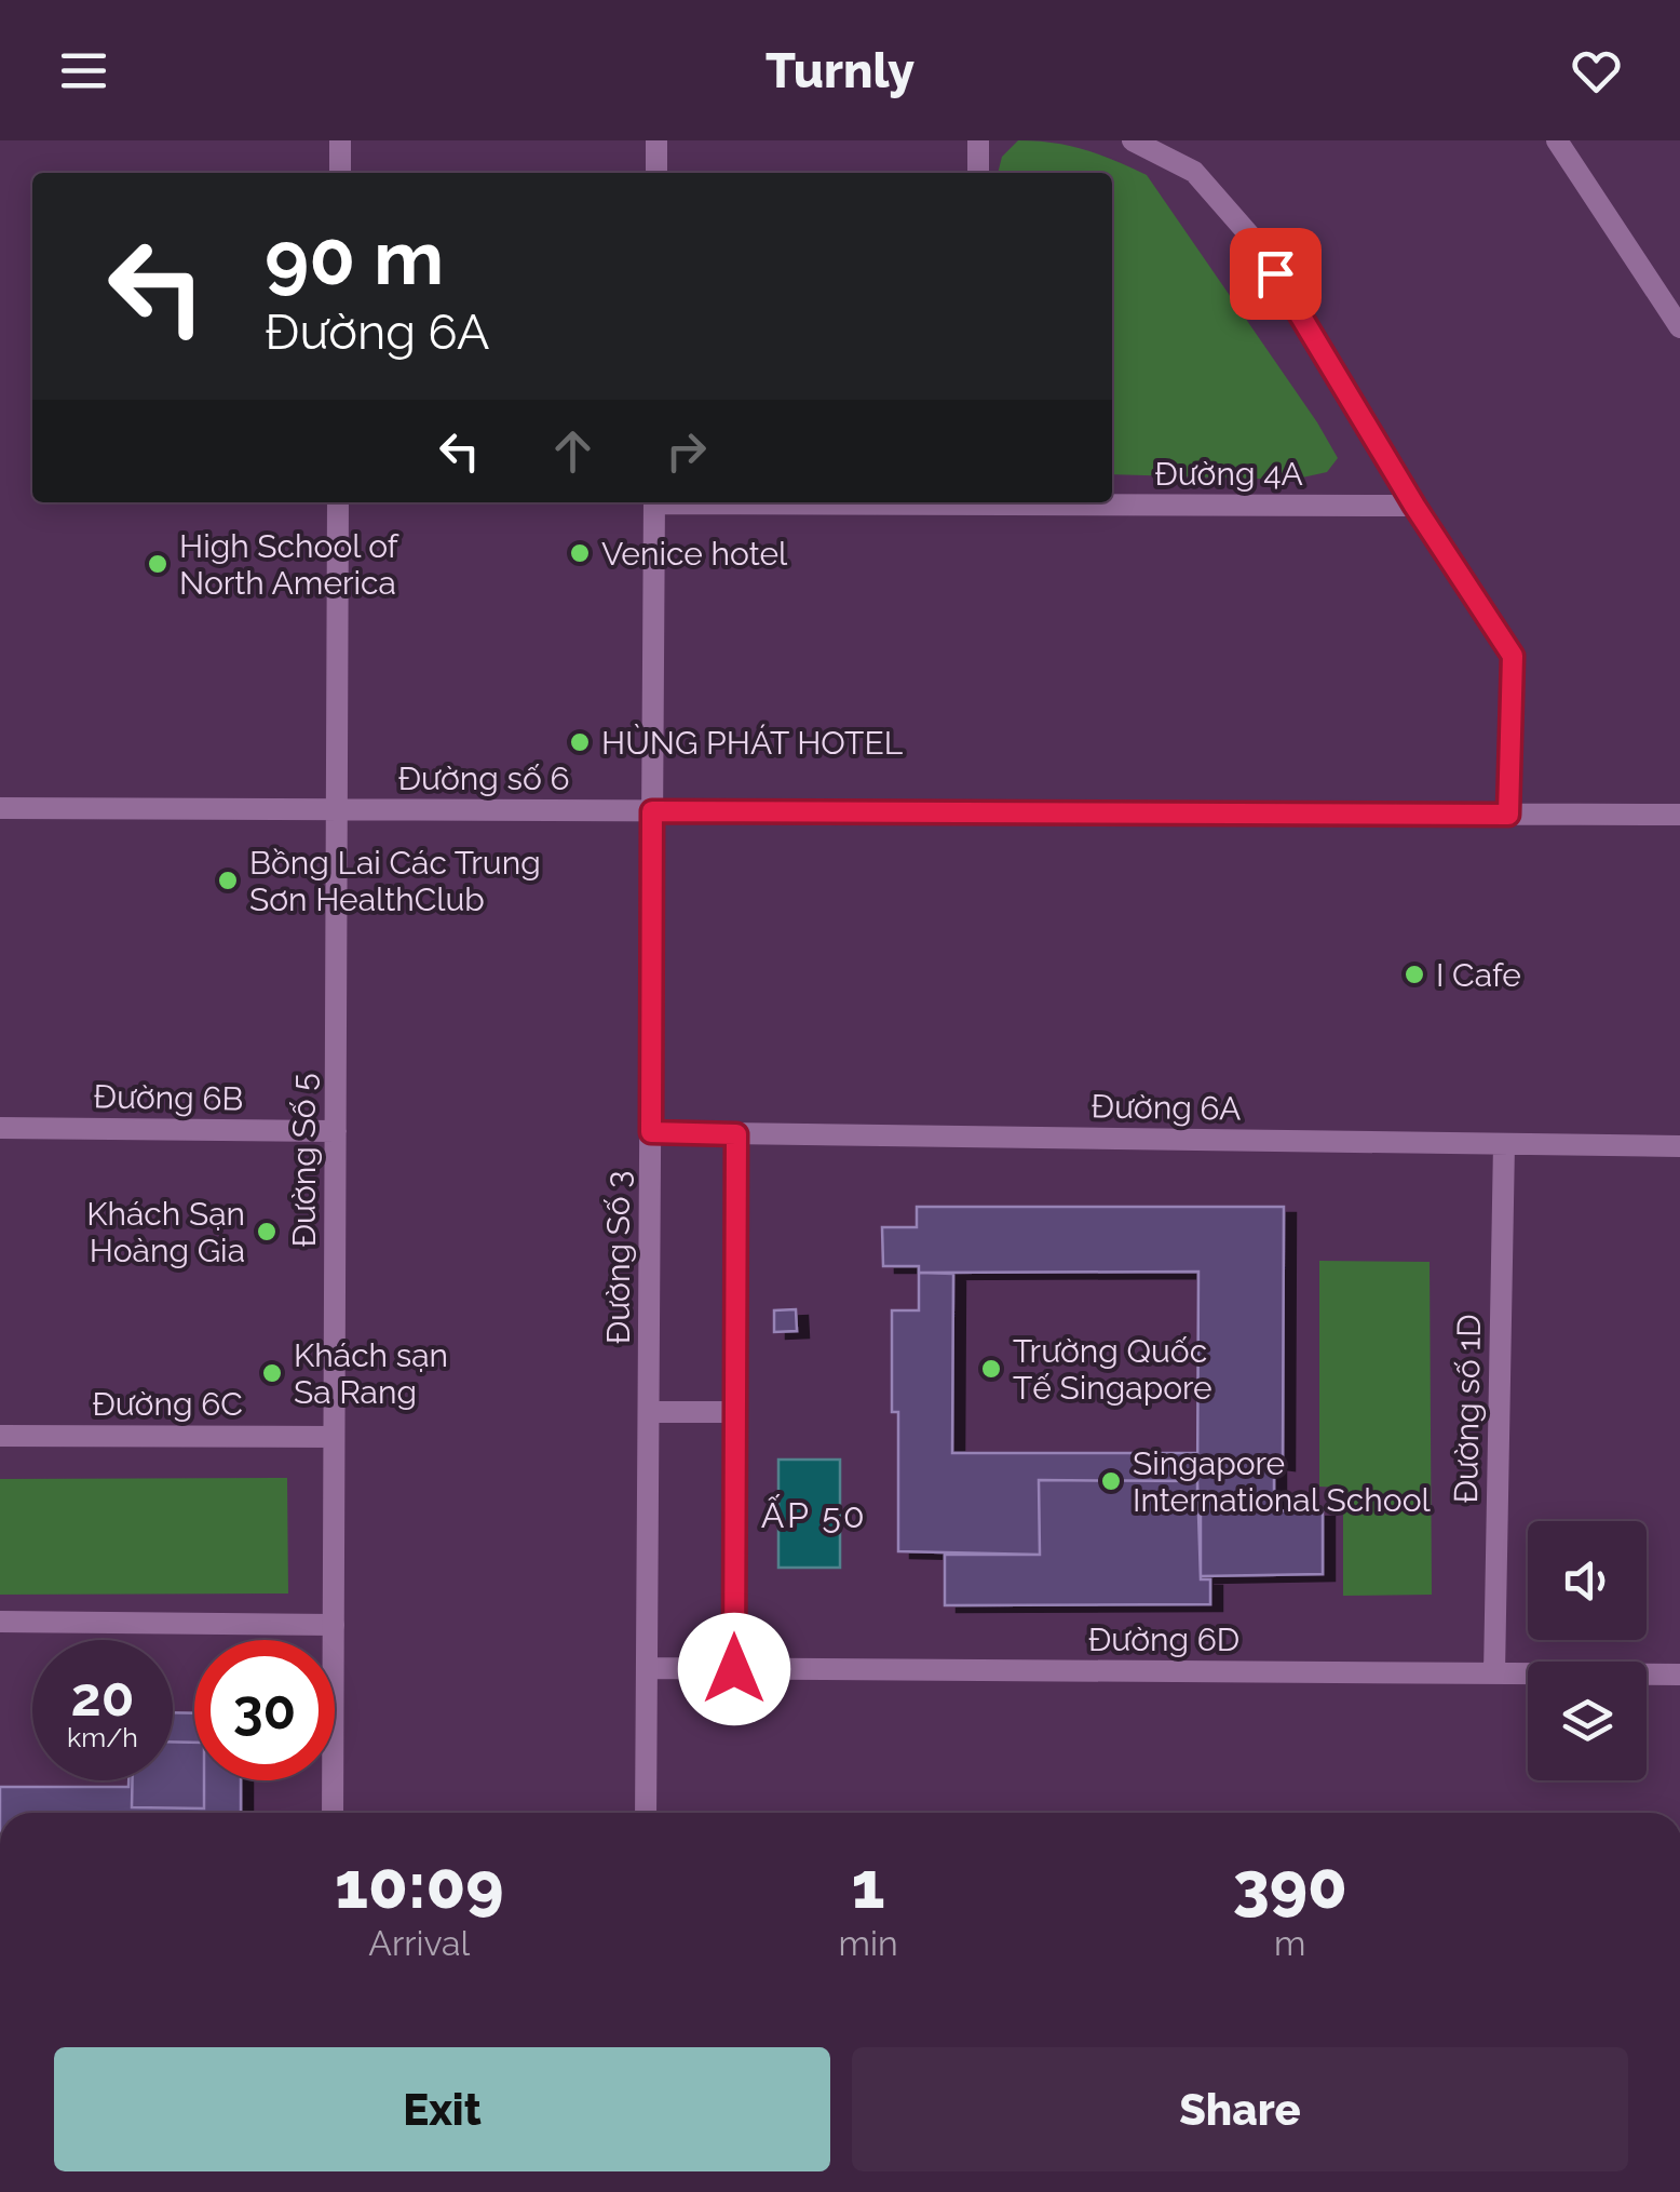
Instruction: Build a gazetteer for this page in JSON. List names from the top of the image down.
{
  "streets": {
    "street": [
      "Đường 4A",
      "Đường số 6",
      "Đường 6B",
      "Đường 6A",
      "Đường Số 5",
      "Đường Số 3",
      "Đường 6C",
      "Đường số 1D",
      "Đường 6D"
    ]
  },
  "crossings": [
    ["Đường số 6", "Đường Số 5"],
    ["Đường số 6", "Đường Số 3"],
    ["Đường 6B", "Đường Số 5"],
    ["Đường 6A", "Đường Số 3"],
    ["Đường 6A", "Đường số 1D"],
    ["Đường Số 5", "Đường 6C"],
    ["Đường Số 3", "Đường 6D"],
    ["Đường số 1D", "Đường 6D"]
  ],
  "districts": ["ẤP 50"],
  "places": [
    "Venice hotel",
    "High School of North America",
    "HÙNG PHÁT HOTEL",
    "Bồng Lai Các Trung Sơn HealthClub",
    "I Cafe",
    "Khách Sạn Hoàng Gia",
    "Trường Quốc Tế Singapore",
    "Khách sạn Sa Rang",
    "Singapore International School"
  ],
  "page": {
    "header": "Turnly",
    "turn": ["90 m", "Đường 6A"],
    "speed": "20 km/h",
    "limit": "30",
    "eta": [
      "10:09",
      "Arrival",
      "1",
      "min",
      "390",
      "m"
    ],
    "buttons": ["Exit", "Share"]
  }
}
